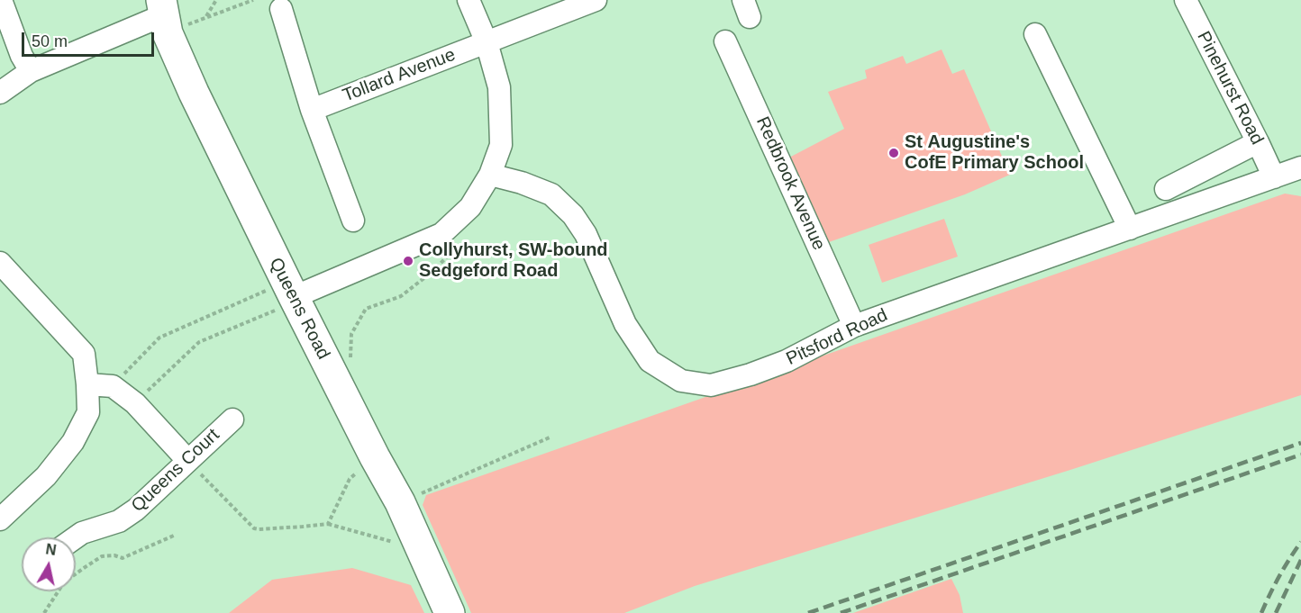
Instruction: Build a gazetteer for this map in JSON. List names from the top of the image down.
{
  "streets": {
    "highway": ["Queens Road"],
    "street": [
      "Tollard Avenue",
      "Pinehurst Road",
      "Redbrook Avenue",
      "Pitsford Road",
      "Queens Court"
    ]
  },
  "crossings": [
    ["Pinehurst Road", "Pitsford Road"],
    ["Redbrook Avenue", "Pitsford Road"]
  ],
  "places": ["St Augustine's CofE Primary School", "Collyhurst, SW-bound Sedgeford Road"],
  "scale_bar": "50 m",
  "north": "top"
}
